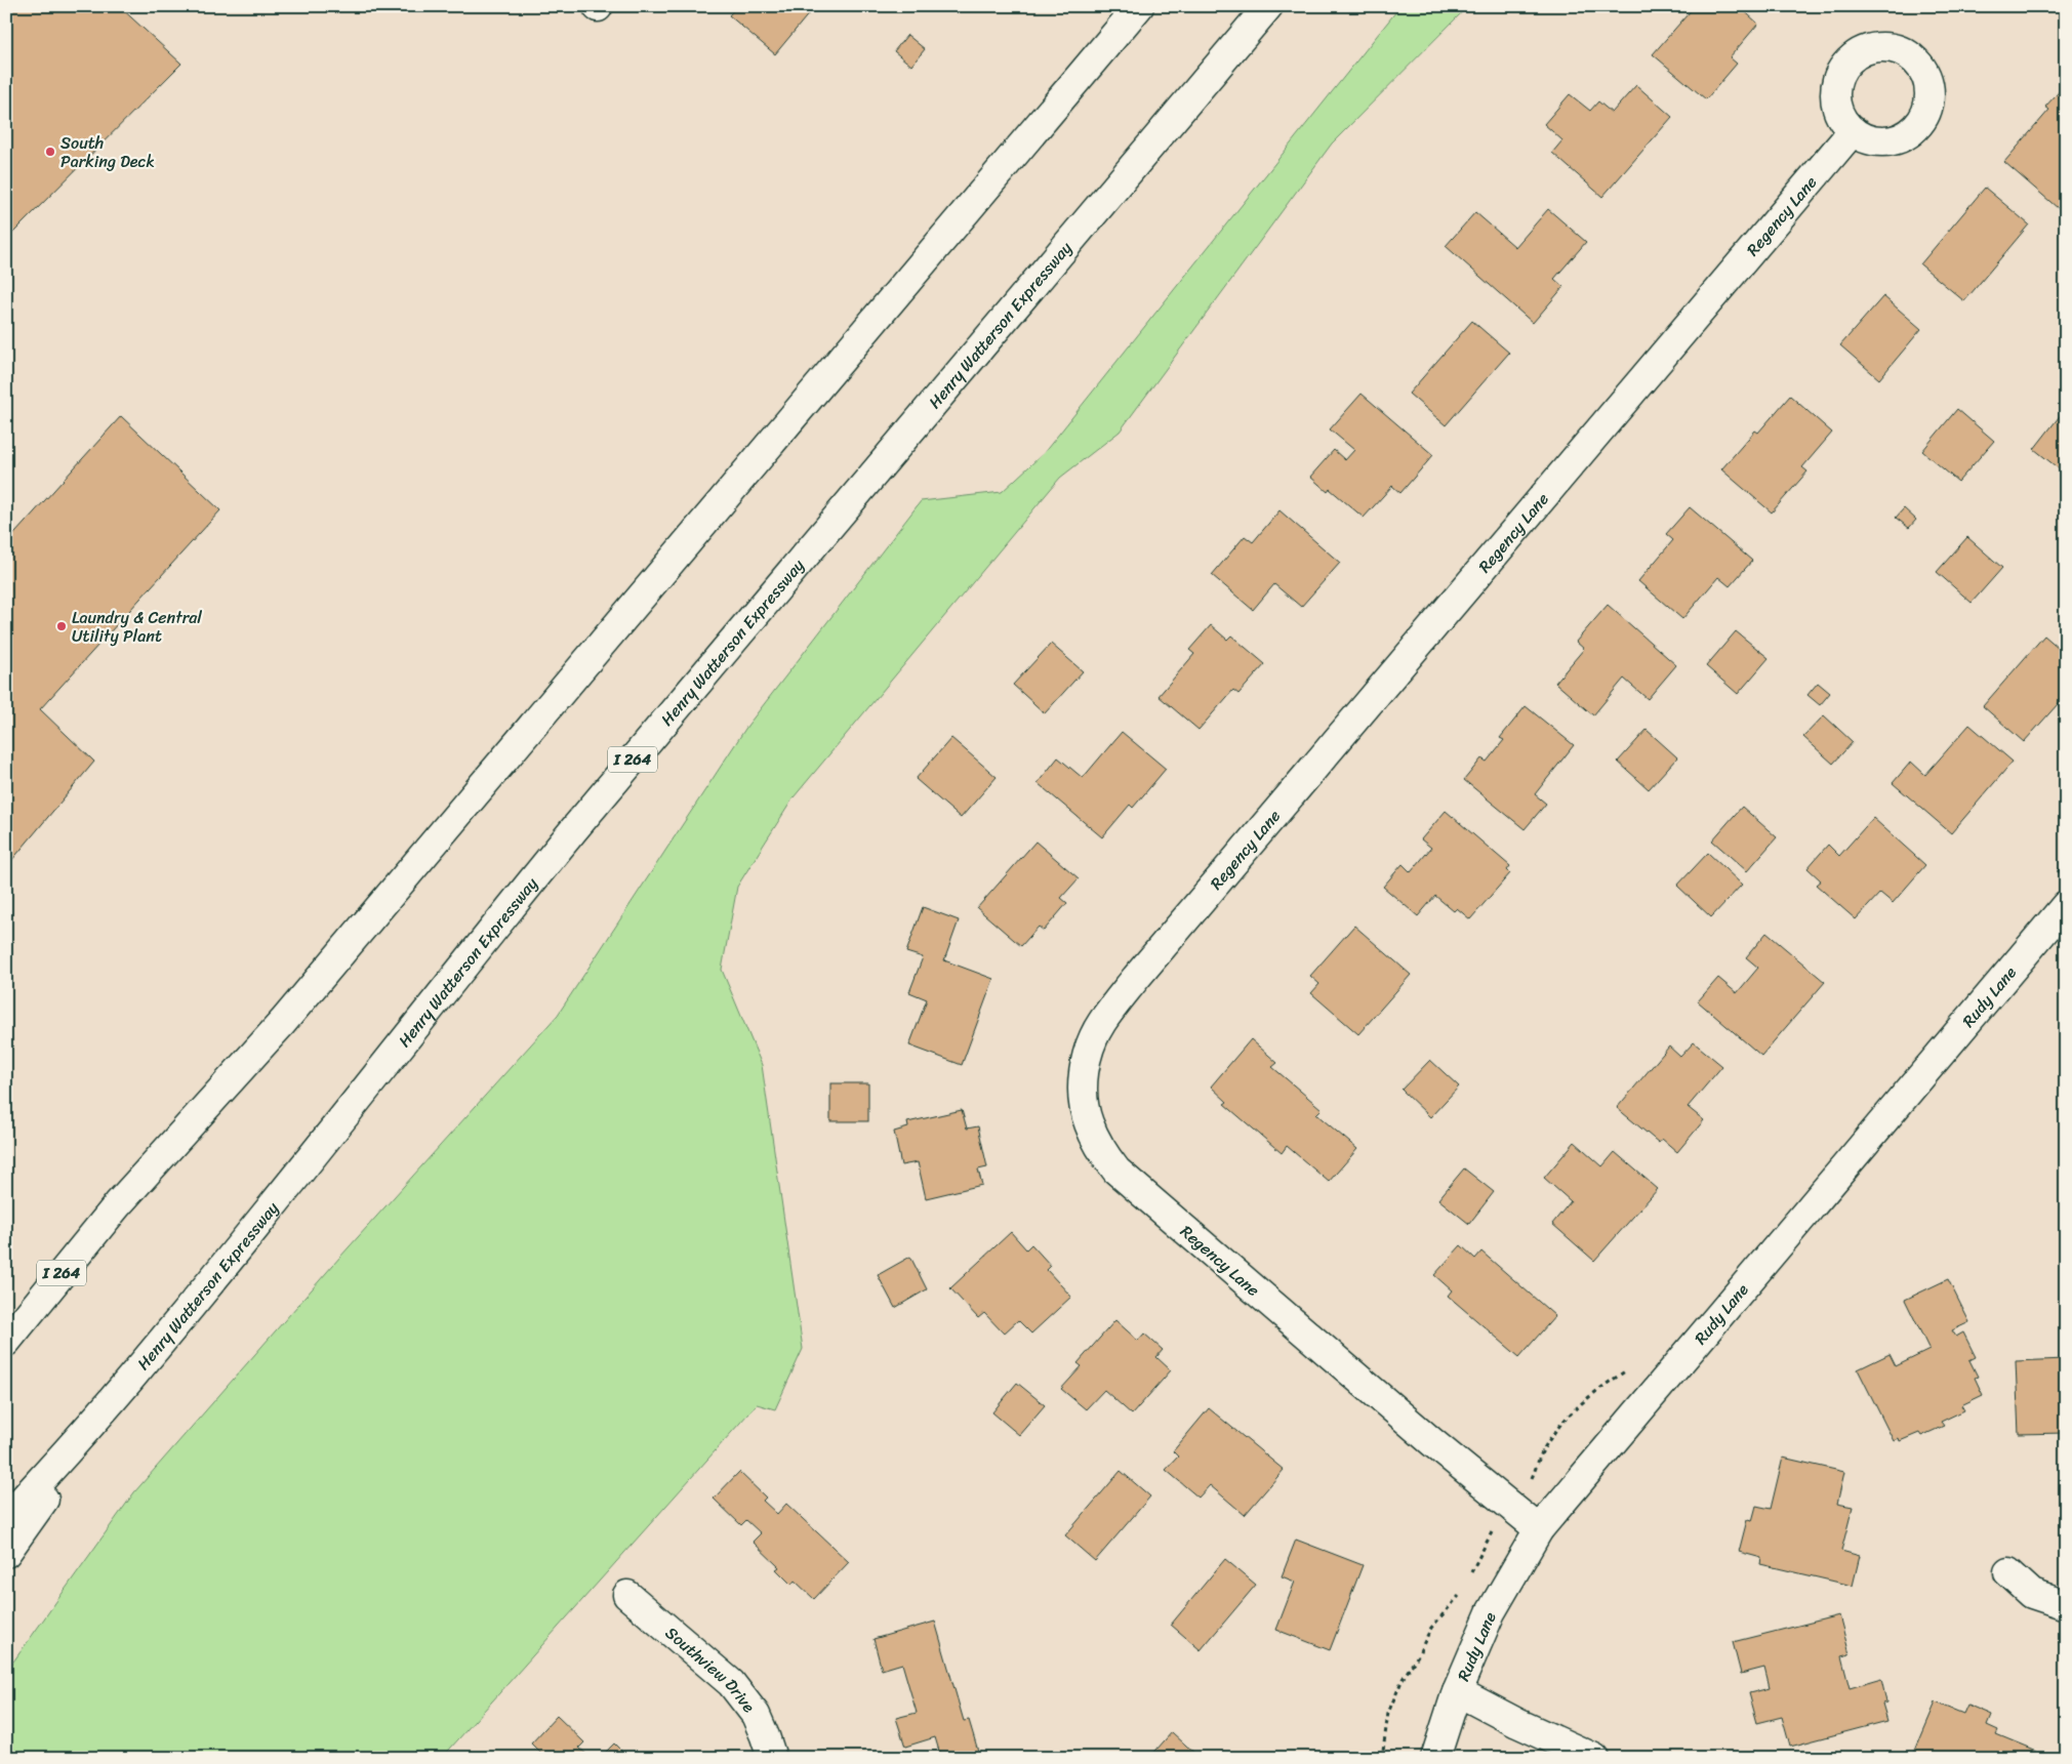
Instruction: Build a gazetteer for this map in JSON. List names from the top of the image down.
{
  "streets": {
    "main road": [
      "Regency Lane",
      "Henry Watterson Expressway",
      "I 264",
      "Rudy Lane",
      "Southview Drive"
    ]
  },
  "crossings": [
    ["Regency Lane", "Rudy Lane"]
  ],
  "places": ["South Parking Deck", "Laundry & Central Utility Plant"]
}
